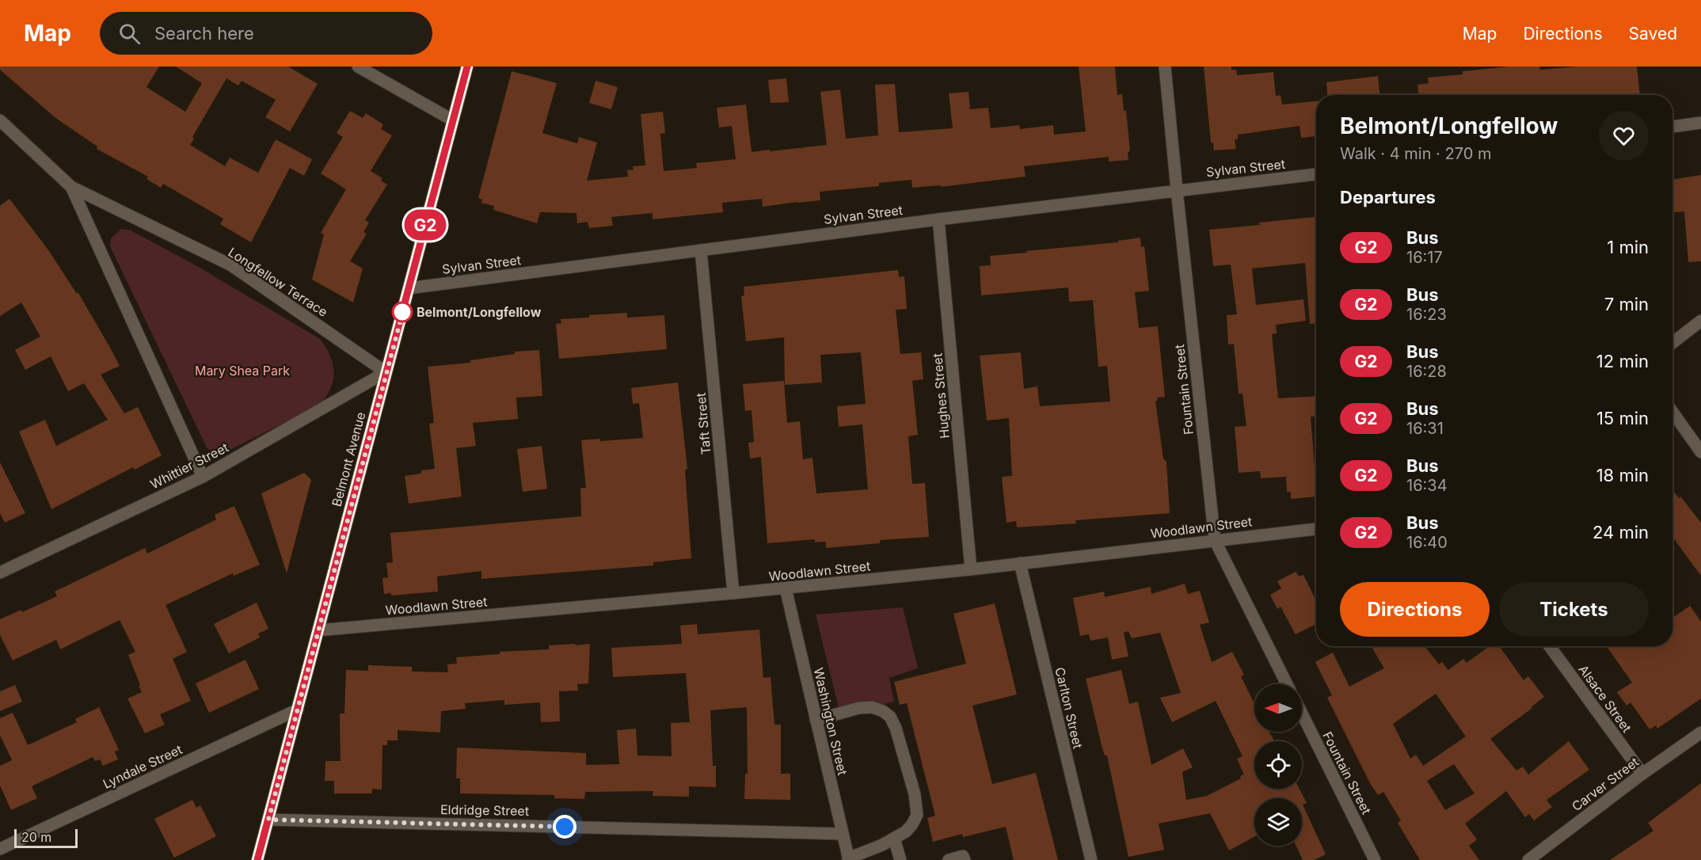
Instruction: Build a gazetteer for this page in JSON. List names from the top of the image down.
{
  "streets": {
    "main road": ["Belmont Avenue"],
    "street": [
      "Sylvan Street",
      "Longfellow Terrace",
      "Fountain Street",
      "Hughes Street",
      "Taft Street",
      "Whittier Street",
      "Woodlawn Street",
      "Alsace Street",
      "Carlton Street",
      "Washington Street",
      "Lyndale Street",
      "Carver Street",
      "Eldridge Street"
    ]
  },
  "crossings": [
    ["Sylvan Street", "Fountain Street"],
    ["Sylvan Street", "Hughes Street"],
    ["Sylvan Street", "Taft Street"],
    ["Sylvan Street", "Belmont Avenue"],
    ["Longfellow Terrace", "Belmont Avenue"],
    ["Longfellow Terrace", "Whittier Street"],
    ["Fountain Street", "Woodlawn Street"],
    ["Hughes Street", "Woodlawn Street"],
    ["Taft Street", "Woodlawn Street"],
    ["Belmont Avenue", "Whittier Street"],
    ["Belmont Avenue", "Woodlawn Street"],
    ["Belmont Avenue", "Lyndale Street"],
    ["Belmont Avenue", "Eldridge Street"],
    ["Woodlawn Street", "Carlton Street"],
    ["Woodlawn Street", "Washington Street"],
    ["Alsace Street", "Carver Street"],
    ["Washington Street", "Eldridge Street"]
  ],
  "parks": ["Mary Shea Park"],
  "places": ["Belmont/Longfellow"],
  "lines": ["bus line G2"],
  "scale_bar": "20 m",
  "north": "left",
  "page": {
    "header": "Map",
    "search": "Search here",
    "nav": ["Map", "Directions", "Saved"],
    "on_map": "G2",
    "heading": [
      ["Belmont/Longfellow", "Walk · 4 min · 270 m"],
      "Departures"
    ],
    "list": [
      {
        "mark": "G2",
        "name": "Bus",
        "note": "16:17",
        "value": "1 min"
      },
      {
        "mark": "G2",
        "name": "Bus",
        "note": "16:23",
        "value": "7 min"
      },
      {
        "mark": "G2",
        "name": "Bus",
        "note": "16:28",
        "value": "12 min"
      },
      {
        "mark": "G2",
        "name": "Bus",
        "note": "16:31",
        "value": "15 min"
      },
      {
        "mark": "G2",
        "name": "Bus",
        "note": "16:34",
        "value": "18 min"
      },
      {
        "mark": "G2",
        "name": "Bus",
        "note": "16:40",
        "value": "24 min"
      }
    ],
    "buttons": ["Directions", "Tickets"],
    "scale": "20 m"
  }
}
